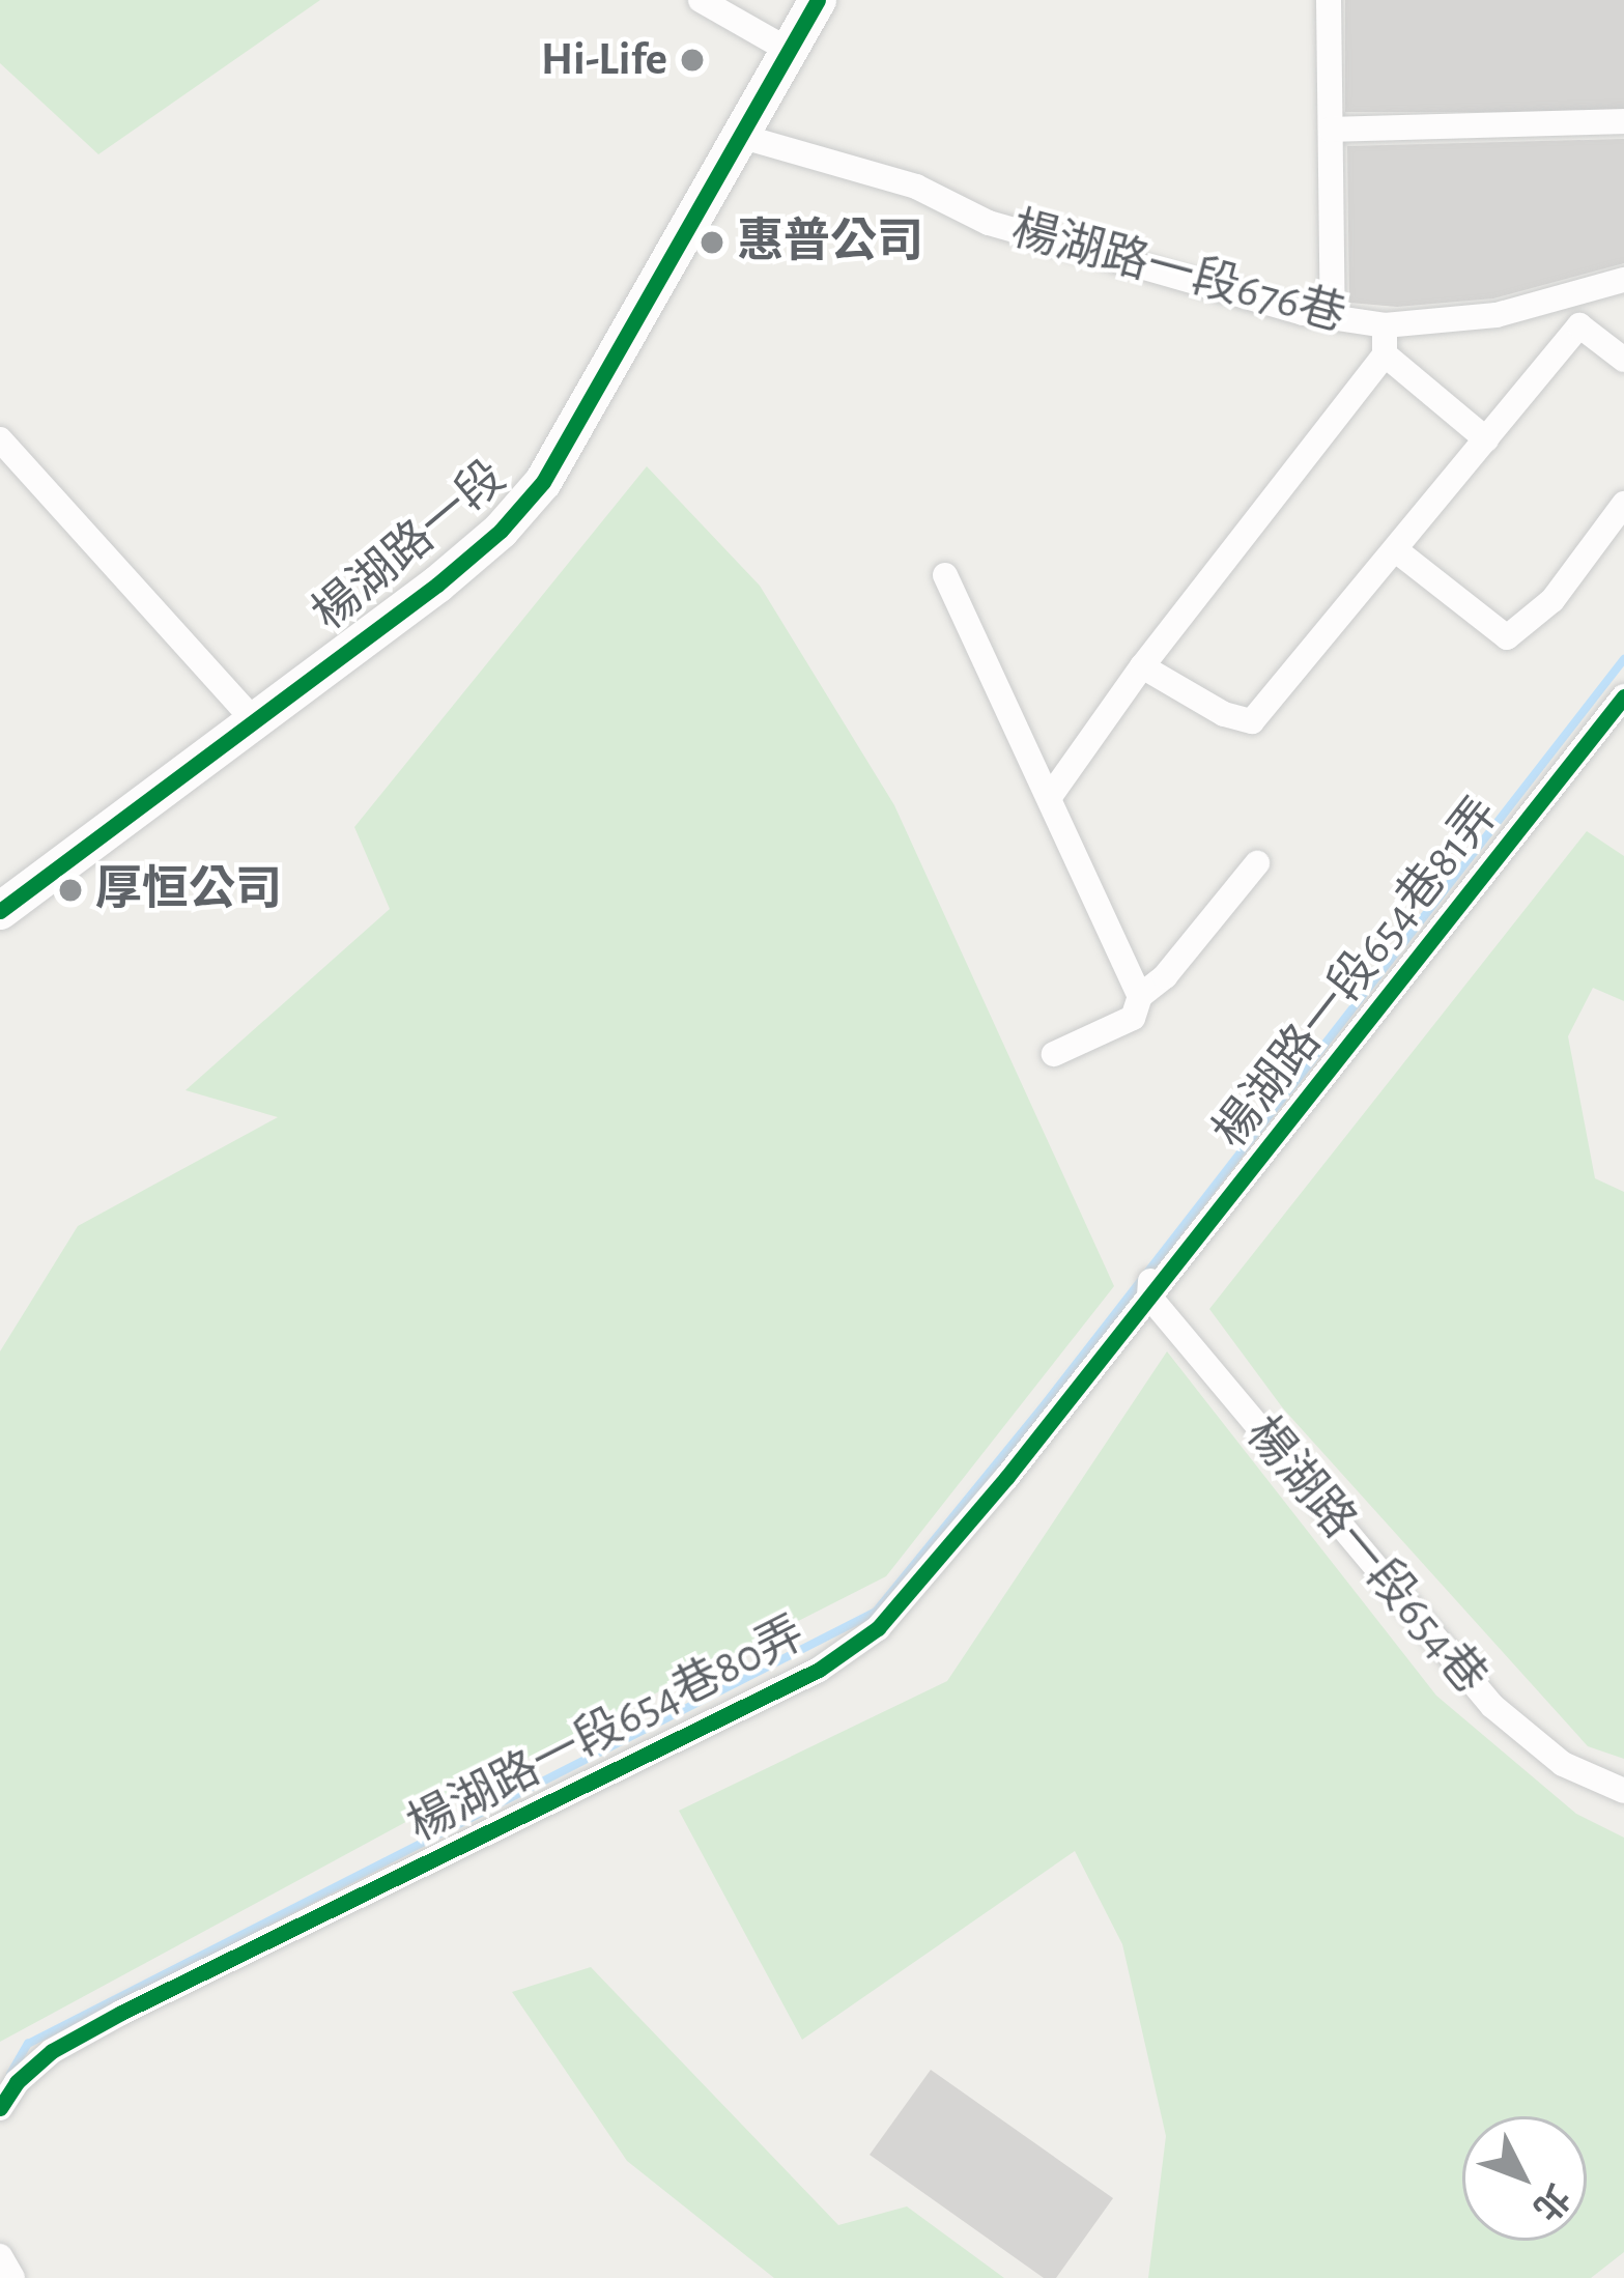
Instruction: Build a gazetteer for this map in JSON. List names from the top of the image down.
{
  "streets": {
    "street": [
      "楊湖路一段676巷",
      "楊湖路一段",
      "楊湖路一段654巷81弄",
      "楊湖路一段654巷",
      "楊湖路一段654巷80弄"
    ]
  },
  "crossings": [
    ["楊湖路一段676巷", "楊湖路一段"],
    ["楊湖路一段654巷81弄", "楊湖路一段654巷"],
    ["楊湖路一段654巷81弄", "楊湖路一段654巷80弄"],
    ["楊湖路一段654巷", "楊湖路一段654巷80弄"]
  ],
  "places": ["Hi-Life", "惠普公司", "厚恒公司"],
  "north": "bottom right"
}
